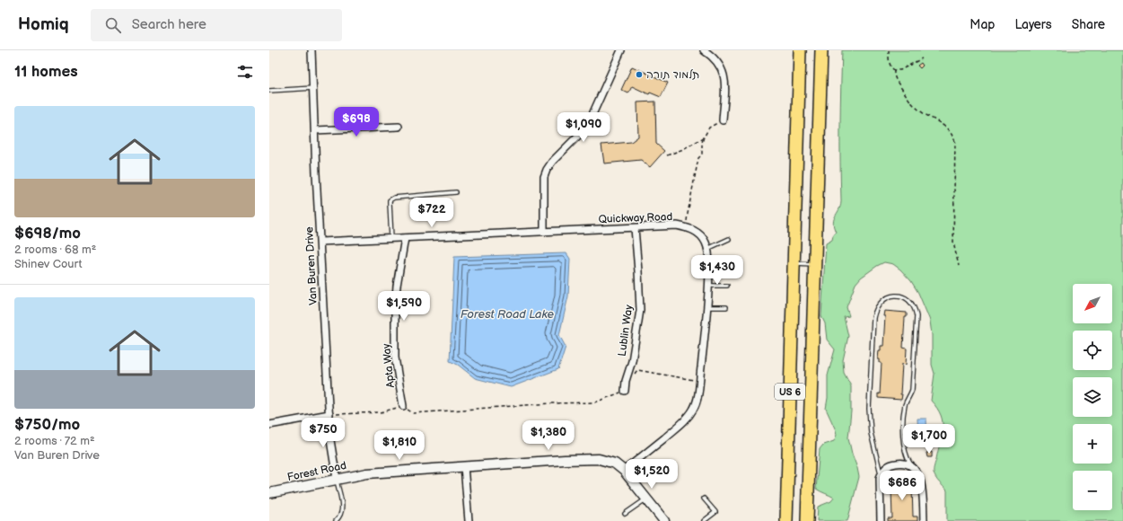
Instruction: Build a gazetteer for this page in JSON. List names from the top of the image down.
{
  "streets": {
    "highway": ["US 6"],
    "street": [
      "Quickway Road",
      "Van Buren Drive",
      "Lublin Way",
      "Apta Way",
      "Forest Road"
    ]
  },
  "crossings": [
    ["Quickway Road", "Van Buren Drive"],
    ["Quickway Road", "Lublin Way"],
    ["Quickway Road", "Apta Way"],
    ["Quickway Road", "Forest Road"],
    ["Van Buren Drive", "Forest Road"]
  ],
  "water": ["Forest Road Lake"],
  "places": ["תלמוד תורה"],
  "north": "bottom left",
  "page": {
    "header": "Homiq",
    "search": "Search here",
    "nav": ["Map", "Layers", "Share"],
    "heading": "11 homes",
    "list": [
      {
        "name": "$698/mo",
        "note": "2 rooms · 68 m² · Shinev Court"
      },
      {
        "name": "$750/mo",
        "note": "2 rooms · 72 m² · Van Buren Drive"
      }
    ],
    "price": [
      "$698",
      "$1,090",
      "$722",
      "$1,430",
      "$1,590",
      "$750",
      "$1,380",
      "$1,700",
      "$1,810",
      "$1,520",
      "$686"
    ],
    "map_buttons": ["+", "−"]
  }
}
